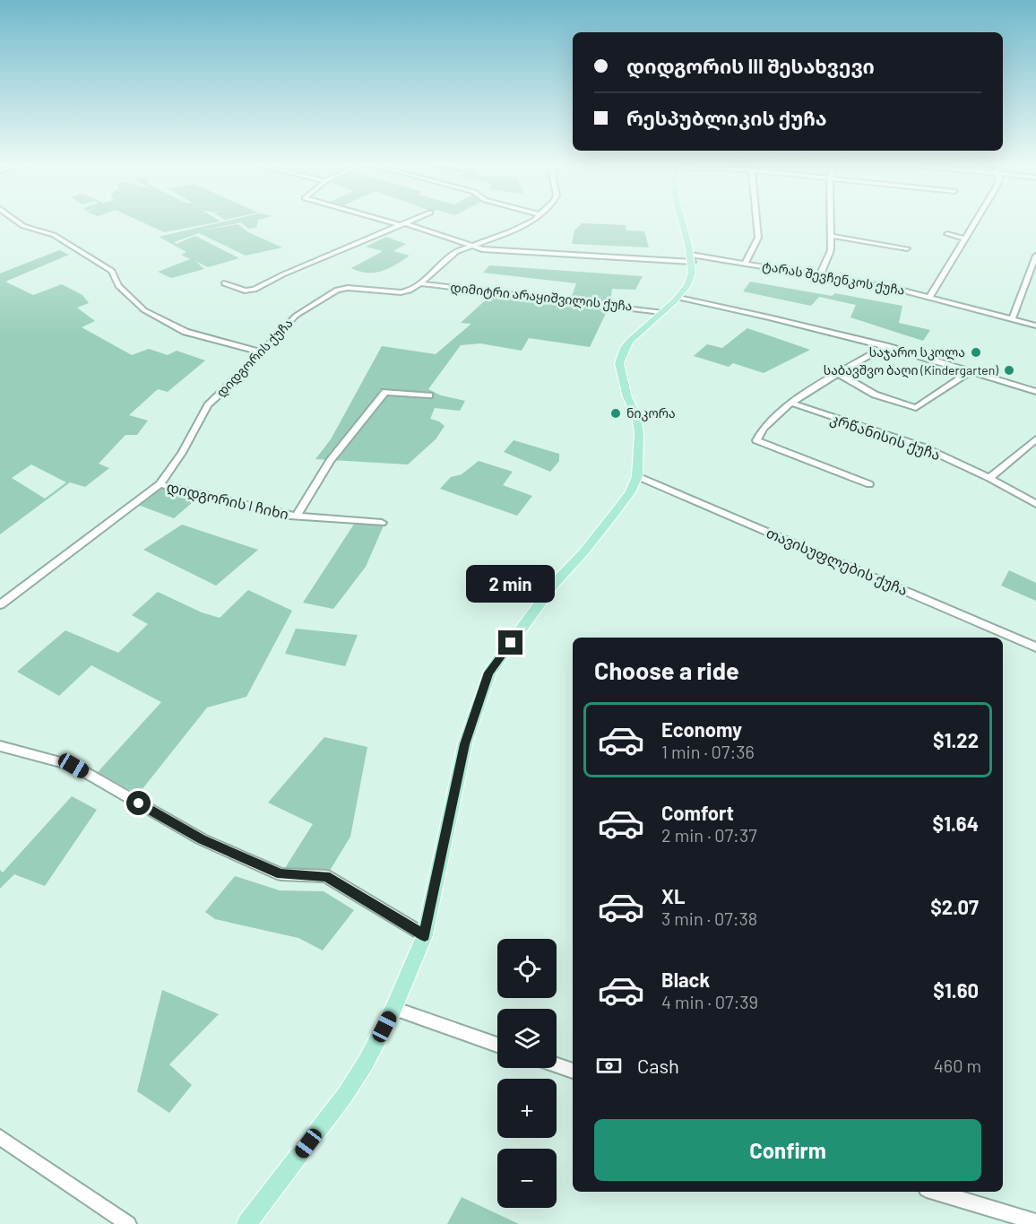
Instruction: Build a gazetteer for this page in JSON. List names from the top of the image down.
{
  "streets": {
    "street": [
      "ტარას შევჩენკოს ქუჩა",
      "დიმიტრი არაყიშვილის ქუჩა",
      "დიდგორის ქუჩა",
      "კრწანისის ქუჩა",
      "დიდგორის I ჩიხი",
      "თავისუფლების ქუჩა"
    ]
  },
  "crossings": [
    ["ტარას შევჩენკოს ქუჩა", "დიდგორის ქუჩა"],
    ["დიმიტრი არაყიშვილის ქუჩა", "დიდგორის ქუჩა"],
    ["დიდგორის ქუჩა", "დიდგორის I ჩიხი"]
  ],
  "places": ["საჯარო სკოლა", "საბავშვო ბაღი (Kindergarten)", "ნიკორა"],
  "page": {
    "banner": ["დიდგორის III შესახვევი", "რესპუბლიკის ქუჩა"],
    "bubble": "2 min",
    "heading": "Choose a ride",
    "list": [
      {
        "name": "Economy",
        "note": "1 min · 07:36",
        "value": "$1.22"
      },
      {
        "name": "Comfort",
        "note": "2 min · 07:37",
        "value": "$1.64"
      },
      {
        "name": "XL",
        "note": "3 min · 07:38",
        "value": "$2.07"
      },
      {
        "name": "Black",
        "note": "4 min · 07:39",
        "value": "$1.60"
      }
    ],
    "map_buttons": ["+", "−"],
    "pay": ["Cash", "460 m"],
    "buttons": "Confirm"
  }
}
